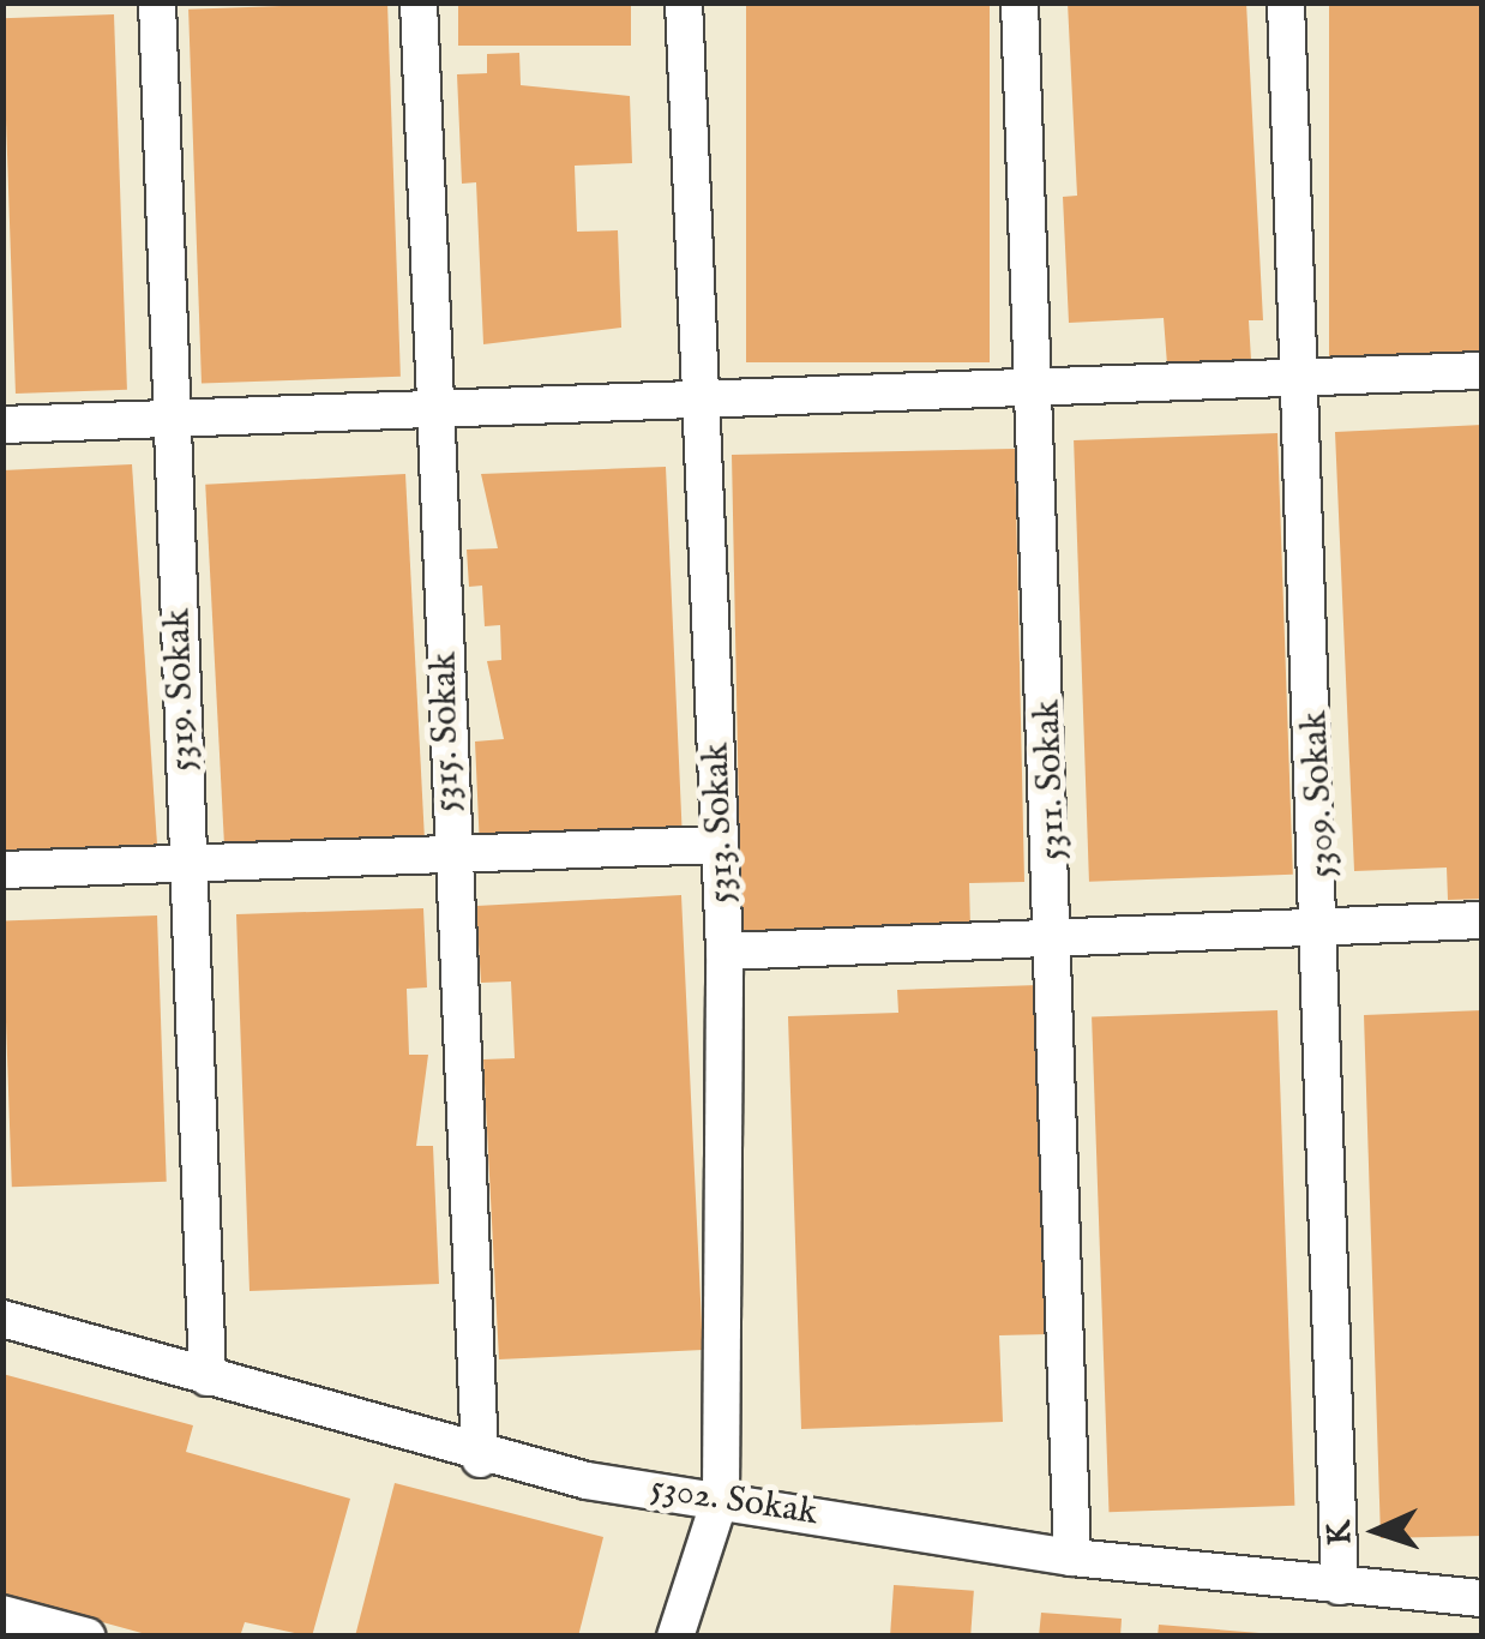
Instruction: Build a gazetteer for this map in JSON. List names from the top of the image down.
{
  "streets": {
    "street": [
      "5319. Sokak",
      "5315. Sokak",
      "5311. Sokak",
      "5309. Sokak",
      "5313. Sokak",
      "5302. Sokak"
    ]
  },
  "crossings": [
    ["5319. Sokak", "5302. Sokak"],
    ["5315. Sokak", "5302. Sokak"],
    ["5311. Sokak", "5302. Sokak"],
    ["5309. Sokak", "5302. Sokak"],
    ["5313. Sokak", "5302. Sokak"]
  ],
  "north": "left"
}
